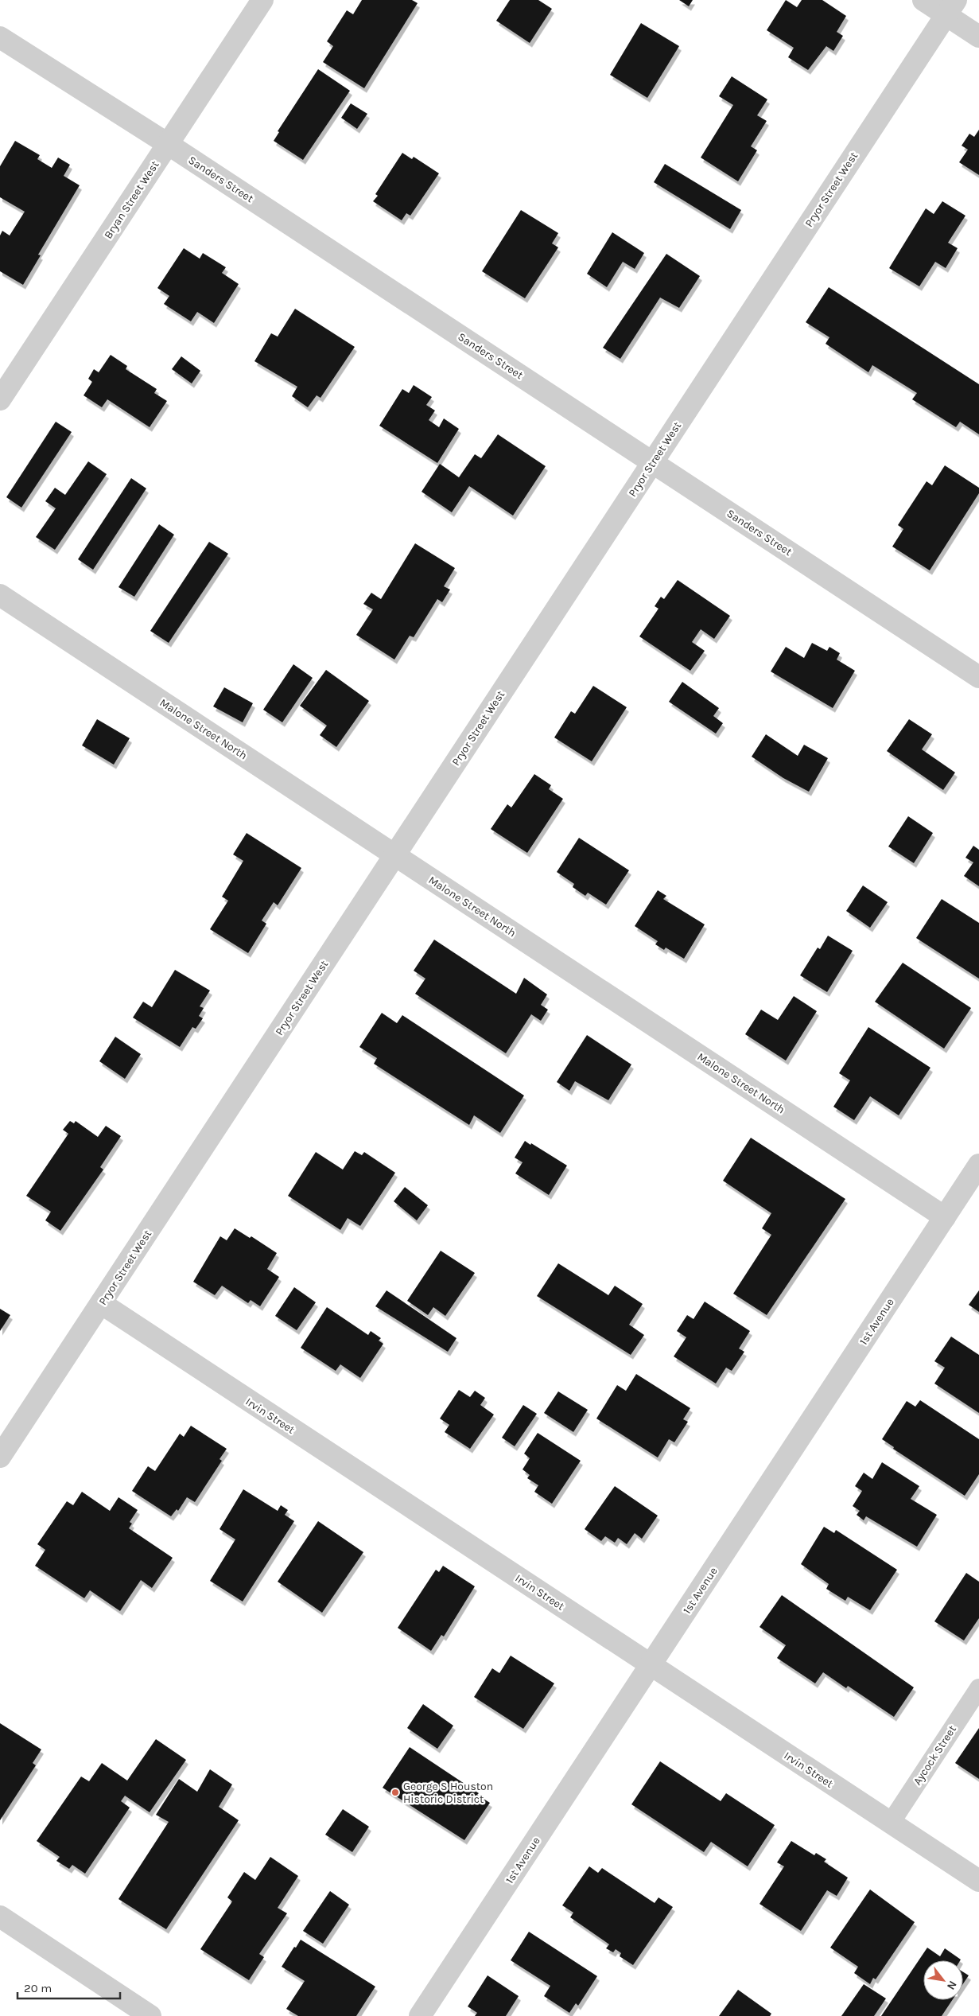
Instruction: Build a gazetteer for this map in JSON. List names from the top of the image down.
{
  "streets": {
    "street": [
      "Sanders Street",
      "Pryor Street West",
      "Bryan Street West",
      "Malone Street North",
      "1st Avenue",
      "Irvin Street"
    ],
    "lane": ["Aycock Street"]
  },
  "crossings": [
    ["Sanders Street", "Pryor Street West"],
    ["Sanders Street", "Bryan Street West"],
    ["Pryor Street West", "Malone Street North"],
    ["Pryor Street West", "Irvin Street"],
    ["Malone Street North", "1st Avenue"],
    ["1st Avenue", "Irvin Street"],
    ["Irvin Street", "Aycock Street"]
  ],
  "places": ["George S Houston Historic District"],
  "scale_bar": "20 m",
  "north": "bottom right"
}
